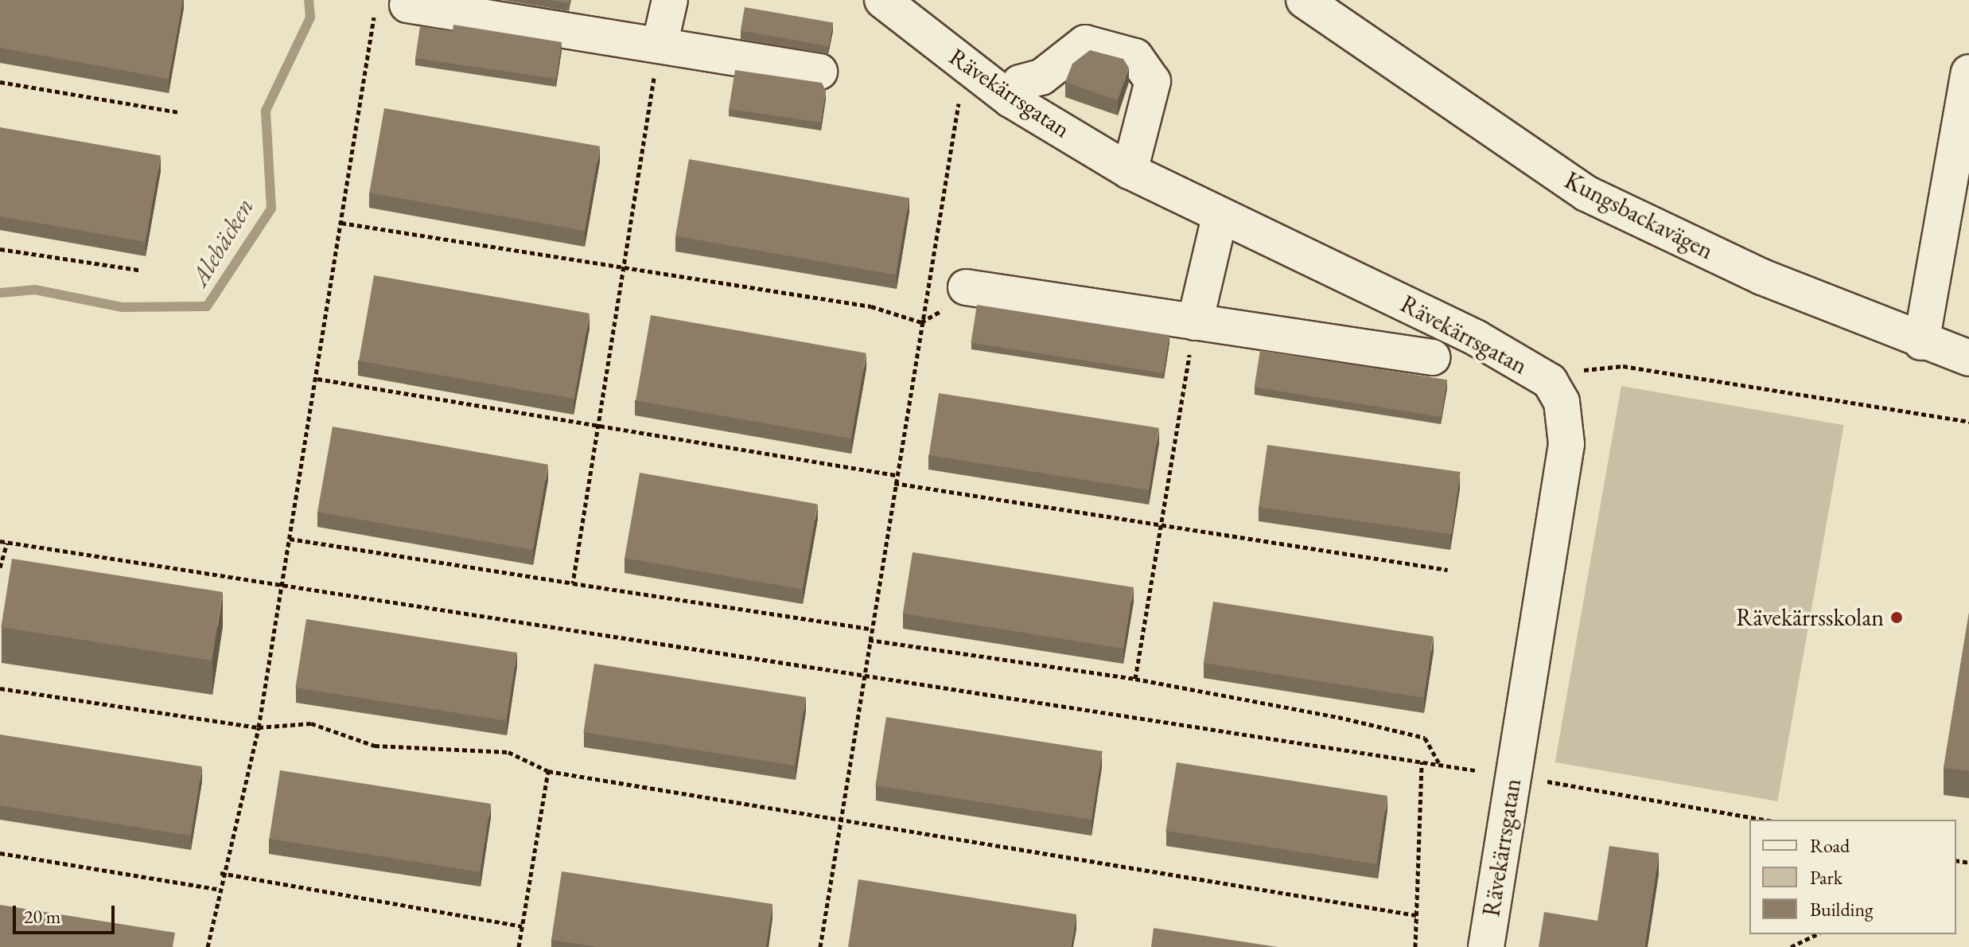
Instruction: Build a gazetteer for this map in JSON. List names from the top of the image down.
{
  "streets": {
    "street": ["Rävekärrsgatan", "Kungsbackavägen"]
  },
  "water": ["Alebäcken"],
  "places": ["Rävekärrsskolan"],
  "legend": ["Road", "Park", "Building"],
  "scale_bar": "20 m"
}
